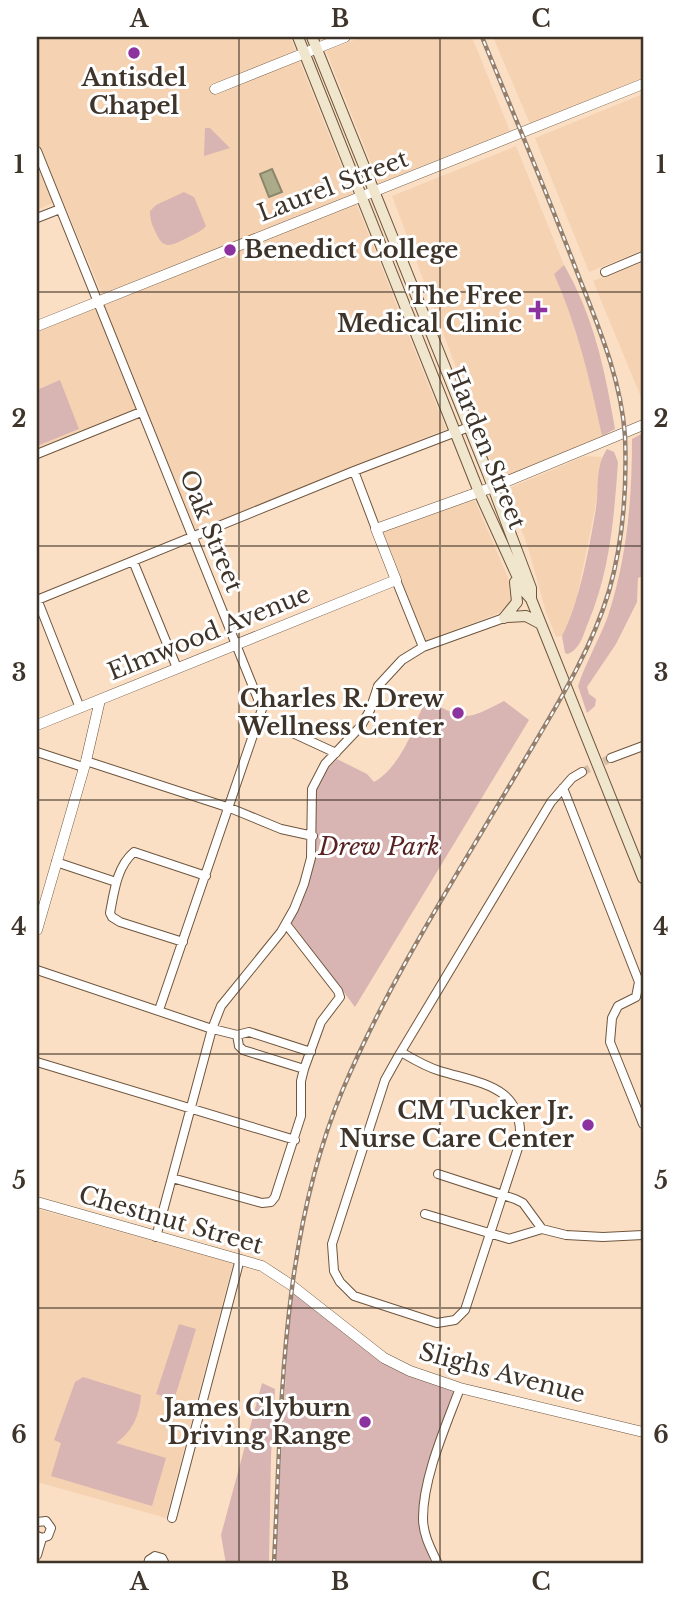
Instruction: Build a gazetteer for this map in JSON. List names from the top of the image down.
{
  "streets": {
    "main road": ["Harden Street"],
    "street": [
      "Laurel Street",
      "Oak Street",
      "Elmwood Avenue",
      "Chestnut Street",
      "Slighs Avenue"
    ]
  },
  "crossings": [
    ["Laurel Street", "Harden Street"],
    ["Laurel Street", "Oak Street"],
    ["Oak Street", "Elmwood Avenue"],
    ["Chestnut Street", "Slighs Avenue"]
  ],
  "parks": ["Drew Park"],
  "places": {
    "other": [
      "Antisdel Chapel",
      "Benedict College",
      "Charles R. Drew Wellness Center",
      "CM Tucker Jr. Nurse Care Center",
      "James Clyburn Driving Range"
    ],
    "health": ["The Free Medical Clinic"]
  },
  "grid": {
    "columns": ["A", "B", "C"],
    "rows": [
      "1",
      "2",
      "3",
      "4",
      "5",
      "6"
    ]
  }
}
